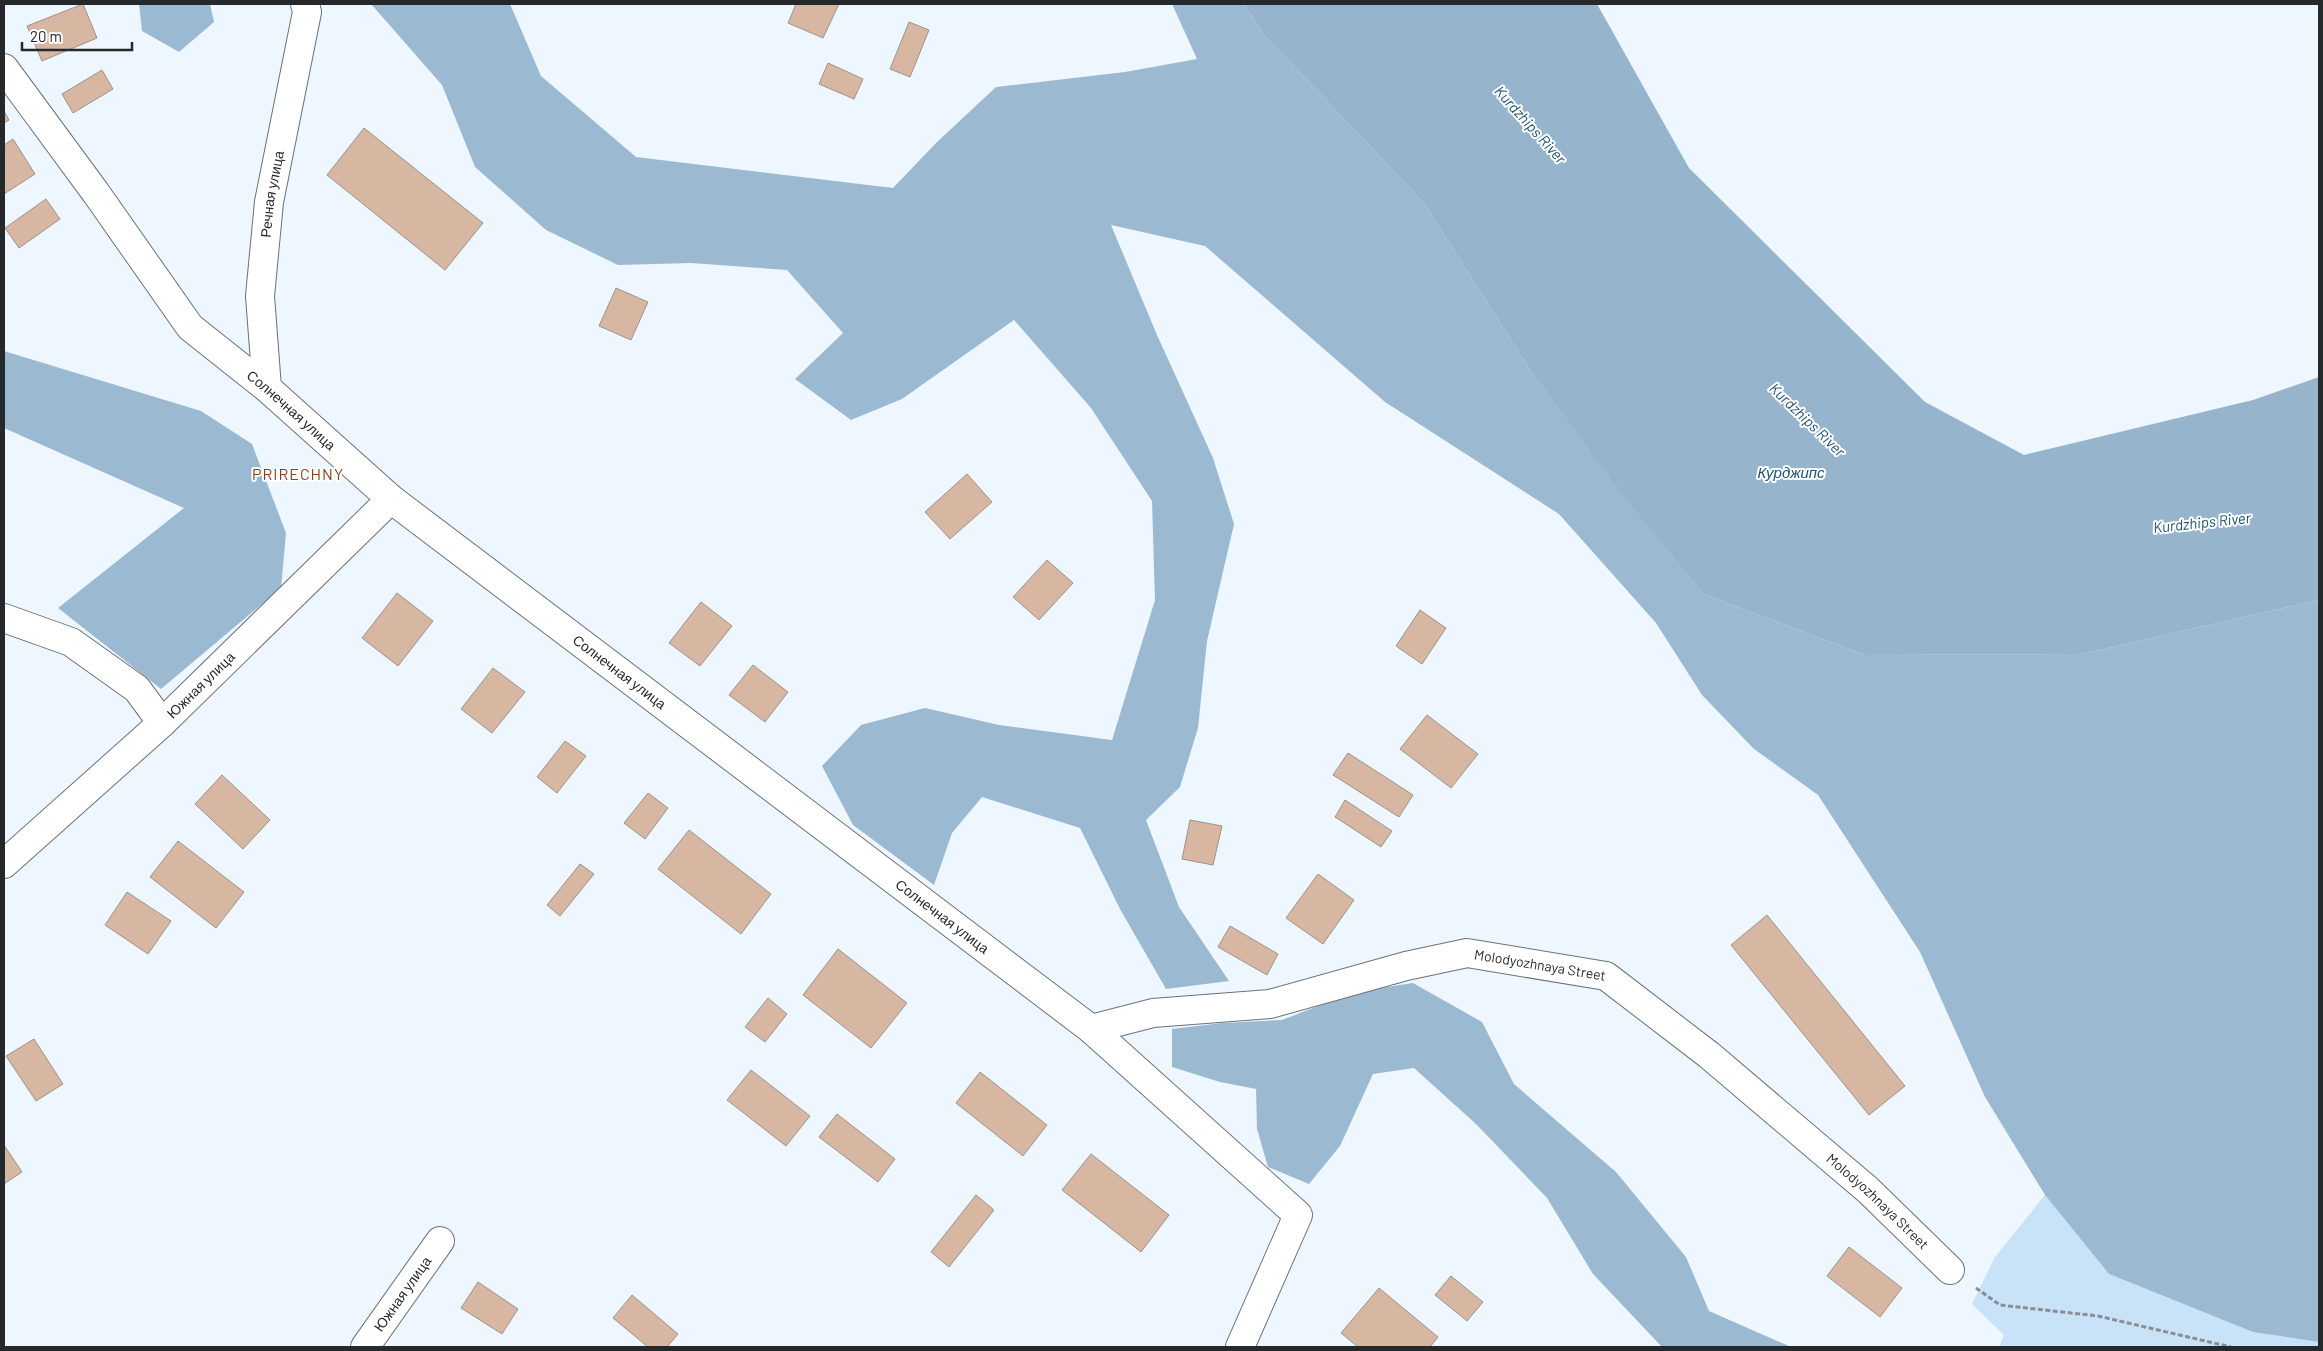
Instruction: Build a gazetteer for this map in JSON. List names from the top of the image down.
{
  "streets": {
    "street": [
      "Речная улица",
      "Солнечная улица",
      "Южная улица",
      "Molodyozhnaya Street"
    ]
  },
  "crossings": [
    ["Речная улица", "Солнечная улица"],
    ["Солнечная улица", "Южная улица"],
    ["Солнечная улица", "Molodyozhnaya Street"]
  ],
  "districts": ["PRIRECHNY"],
  "water": ["Kurdzhips River", "Курджипс"],
  "scale_bar": "20 m"
}
